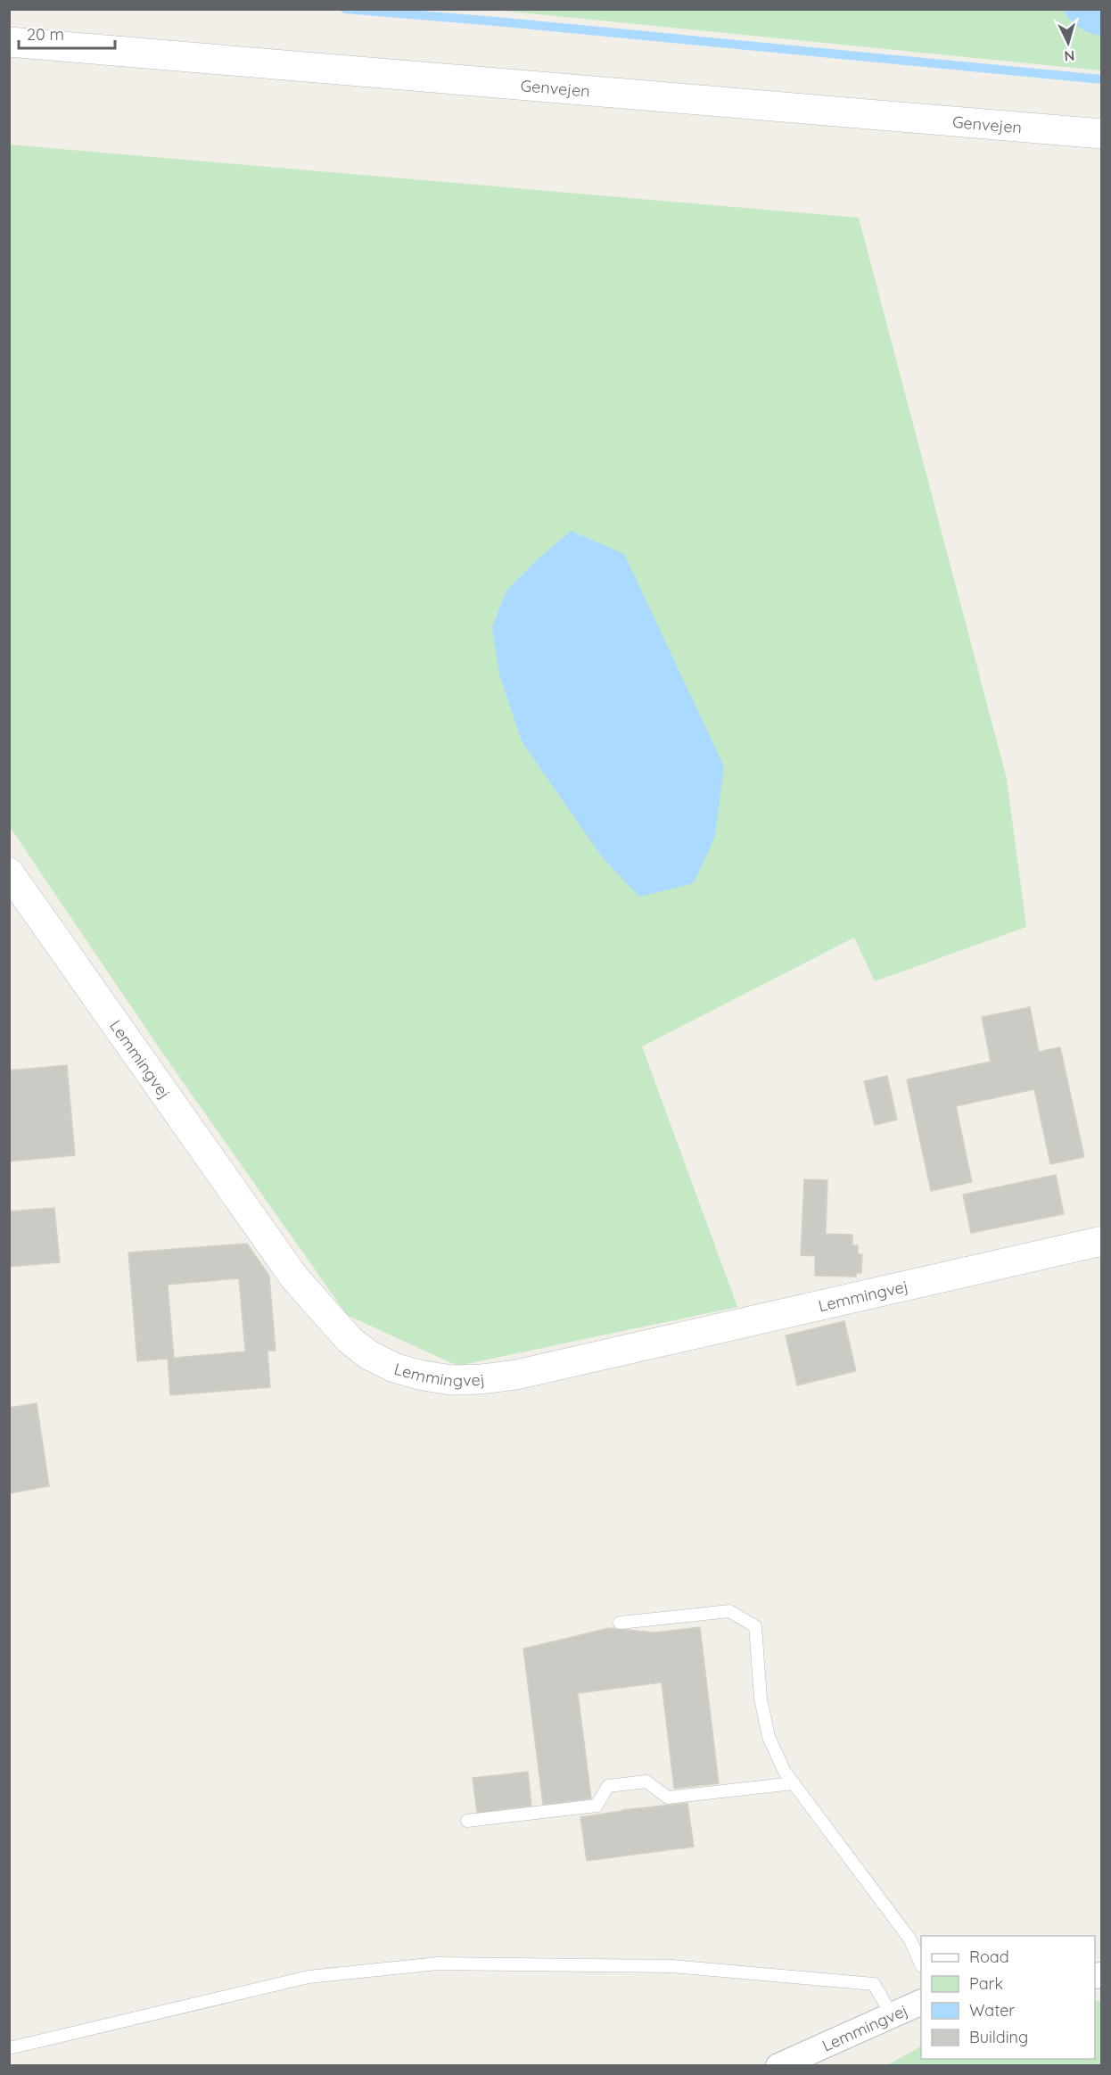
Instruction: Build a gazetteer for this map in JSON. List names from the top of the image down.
{
  "streets": {
    "street": ["Genvejen", "Lemmingvej"]
  },
  "legend": [
    "Road",
    "Park",
    "Water",
    "Building"
  ],
  "scale_bar": "20 m",
  "north": "bottom"
}
